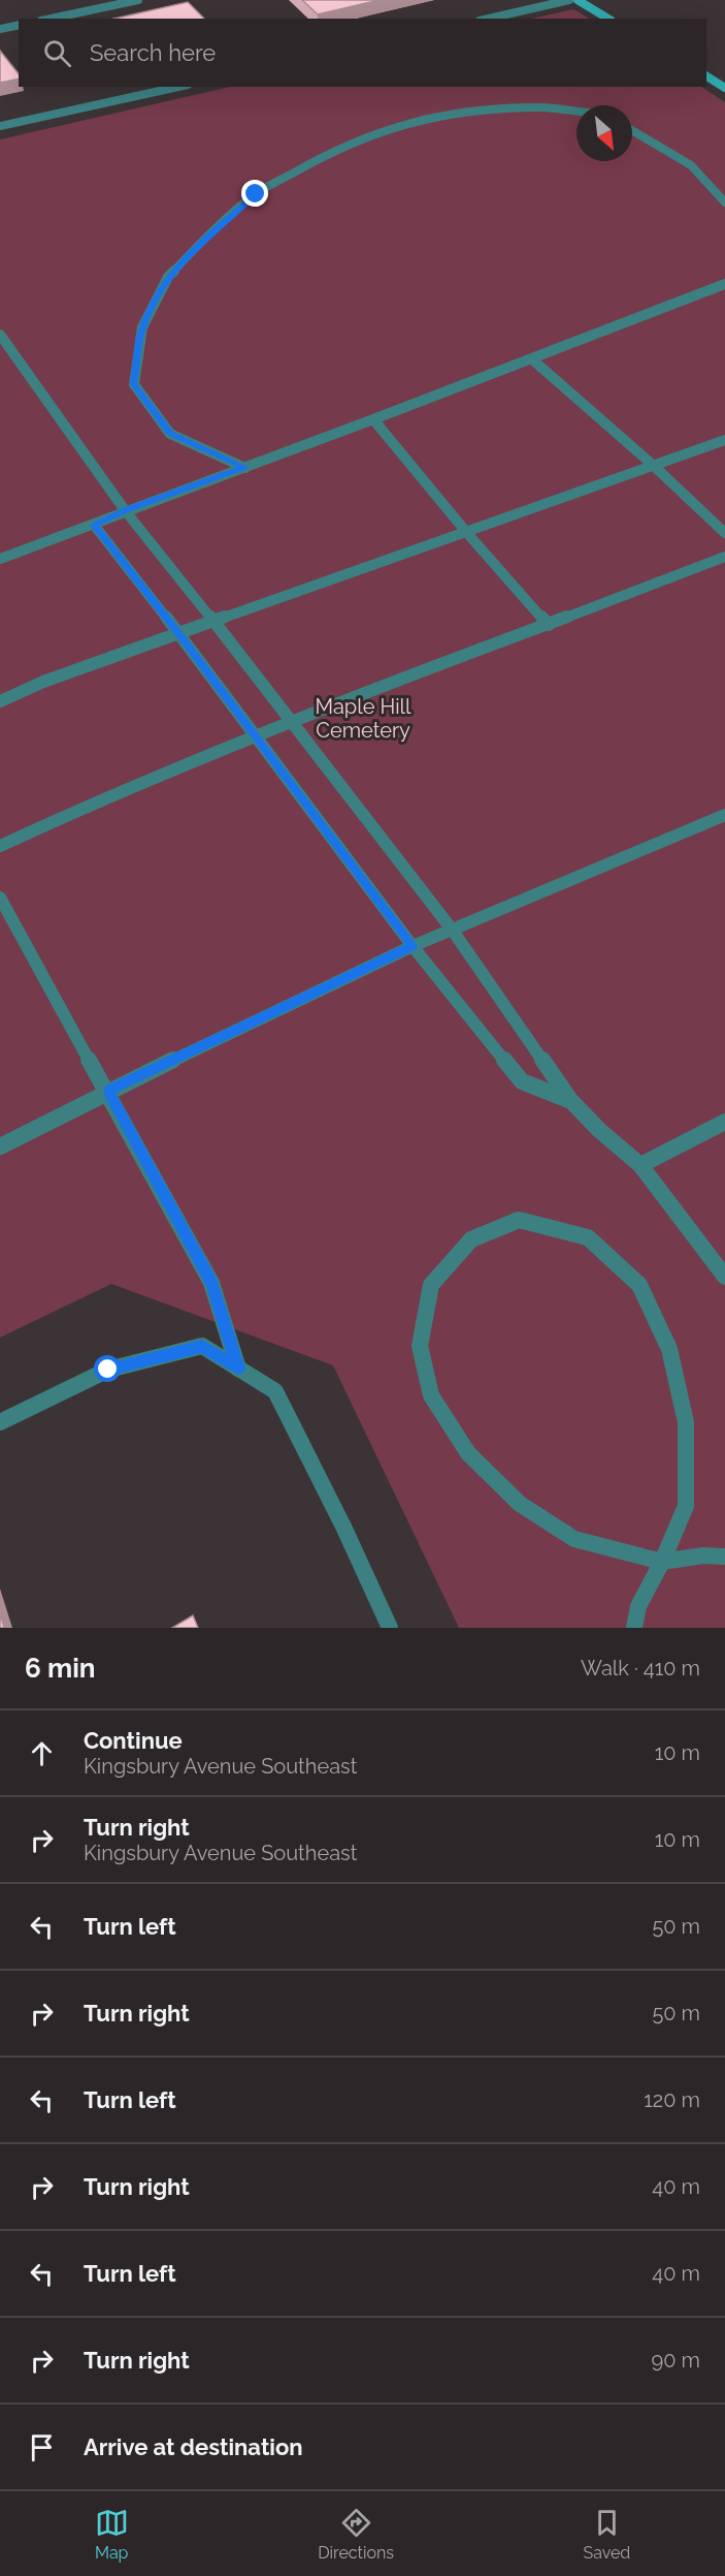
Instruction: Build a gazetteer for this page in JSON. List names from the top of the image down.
{
  "parks": ["Maple Hill Cemetery"],
  "north": "bottom right",
  "page": {
    "search": "Search here",
    "heading": ["6 min", "Walk · 410 m"],
    "list": [
      ["Continue", "Kingsbury Avenue Southeast", "10 m"],
      ["Turn right", "Kingsbury Avenue Southeast", "10 m"],
      ["Turn left", "50 m"],
      ["Turn right", "50 m"],
      ["Turn left", "120 m"],
      ["Turn right", "40 m"],
      ["Turn left", "40 m"],
      ["Turn right", "90 m"],
      "Arrive at destination"
    ],
    "nav": ["Map", "Directions", "Saved"]
  }
}
